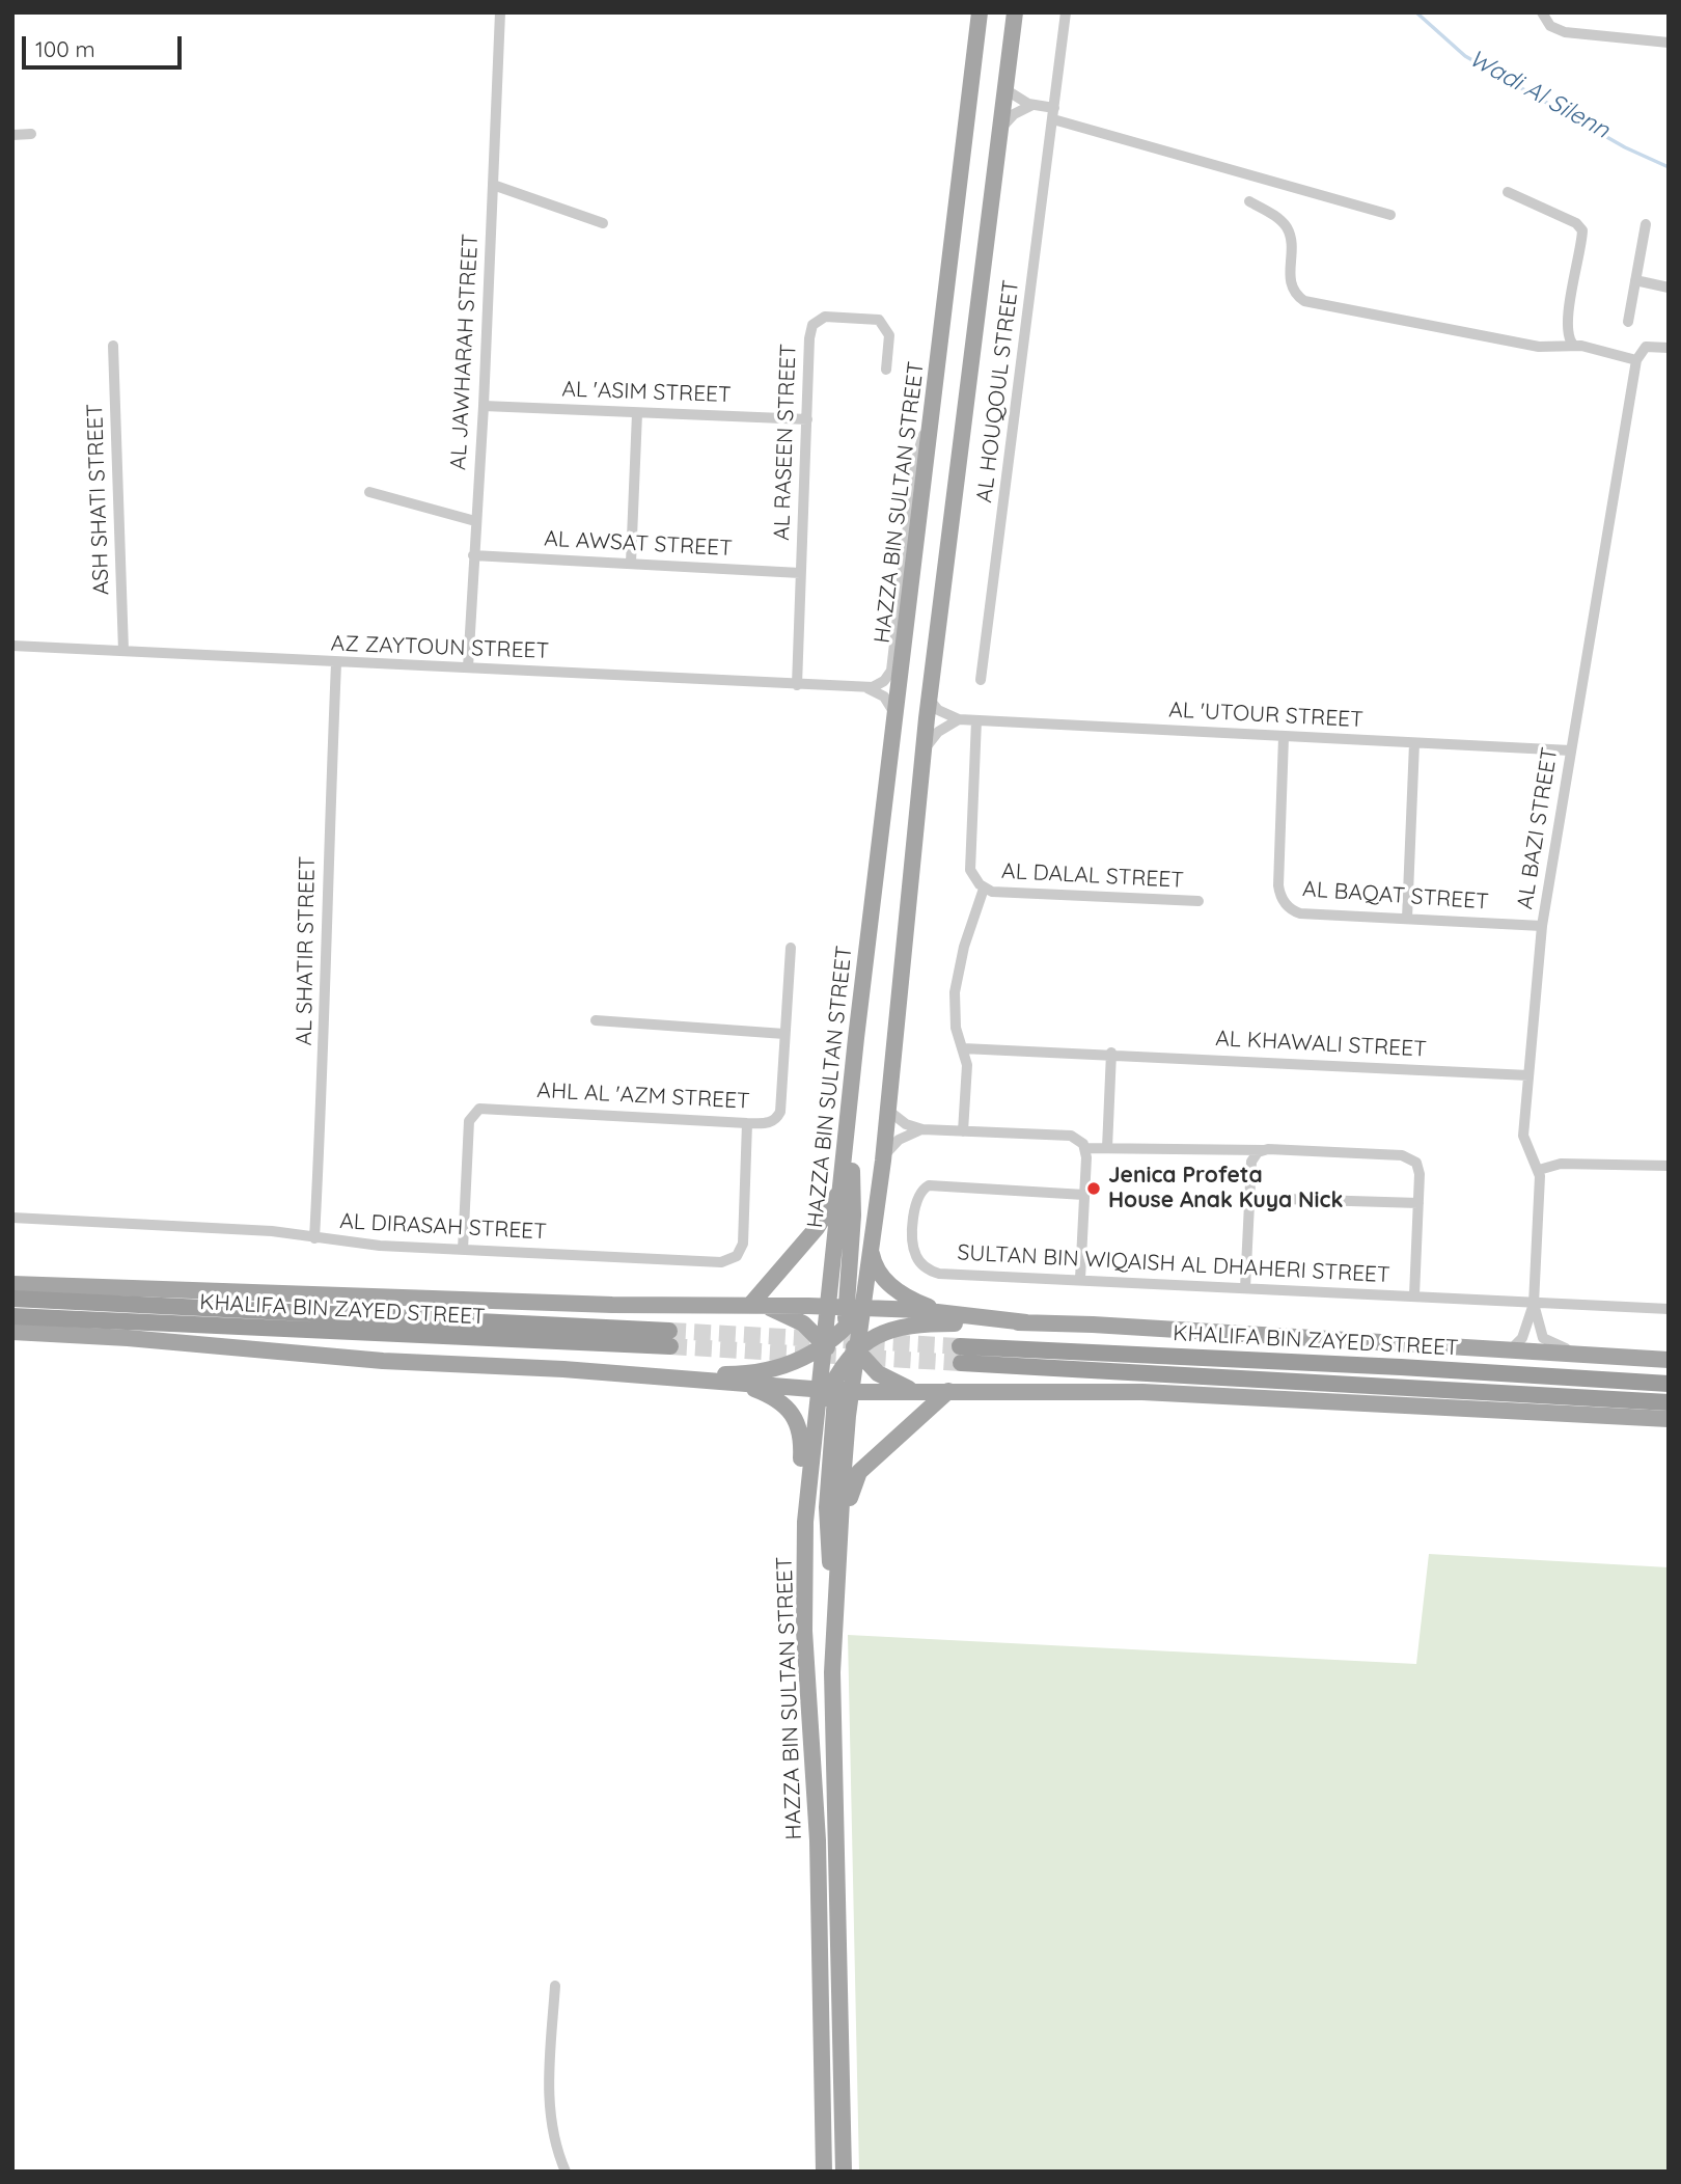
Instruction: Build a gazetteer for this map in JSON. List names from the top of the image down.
{
  "streets": {
    "highway": ["KHALIFA BIN ZAYED STREET"],
    "main road": ["HAZZA BIN SULTAN STREET"],
    "street": [
      "AL JAWHARAH STREET",
      "AL HOUQOUL STREET",
      "AL 'ASIM STREET",
      "AL RASEEN STREET",
      "ASH SHATI STREET",
      "AL AWSAT STREET",
      "AZ ZAYTOUN STREET",
      "AL 'UTOUR STREET",
      "AL BAZI STREET",
      "AL DALAL STREET",
      "AL BAQAT STREET",
      "AL SHATIR STREET",
      "AL KHAWALI STREET",
      "AHL AL 'AZM STREET",
      "AL DIRASAH STREET",
      "SULTAN BIN WIQAISH AL DHAHERI STREET"
    ]
  },
  "crossings": [
    ["AL JAWHARAH STREET", "AL 'ASIM STREET"],
    ["AL JAWHARAH STREET", "AL AWSAT STREET"],
    ["AL JAWHARAH STREET", "AZ ZAYTOUN STREET"],
    ["AL 'ASIM STREET", "AL RASEEN STREET"],
    ["AL RASEEN STREET", "AL AWSAT STREET"],
    ["AL RASEEN STREET", "AZ ZAYTOUN STREET"],
    ["ASH SHATI STREET", "AZ ZAYTOUN STREET"],
    ["AZ ZAYTOUN STREET", "AL SHATIR STREET"],
    ["AL 'UTOUR STREET", "AL BAZI STREET"],
    ["AL 'UTOUR STREET", "AL DALAL STREET"],
    ["AL 'UTOUR STREET", "AL BAQAT STREET"],
    ["AL BAZI STREET", "AL BAQAT STREET"],
    ["AL BAZI STREET", "AL KHAWALI STREET"],
    ["AL BAZI STREET", "SULTAN BIN WIQAISH AL DHAHERI STREET"],
    ["AL SHATIR STREET", "AL DIRASAH STREET"],
    ["AHL AL 'AZM STREET", "AL DIRASAH STREET"]
  ],
  "water": ["Wadi Al Silenn"],
  "places": ["Jenica Profeta House Anak Kuya Nick"],
  "scale_bar": "100 m"
}
